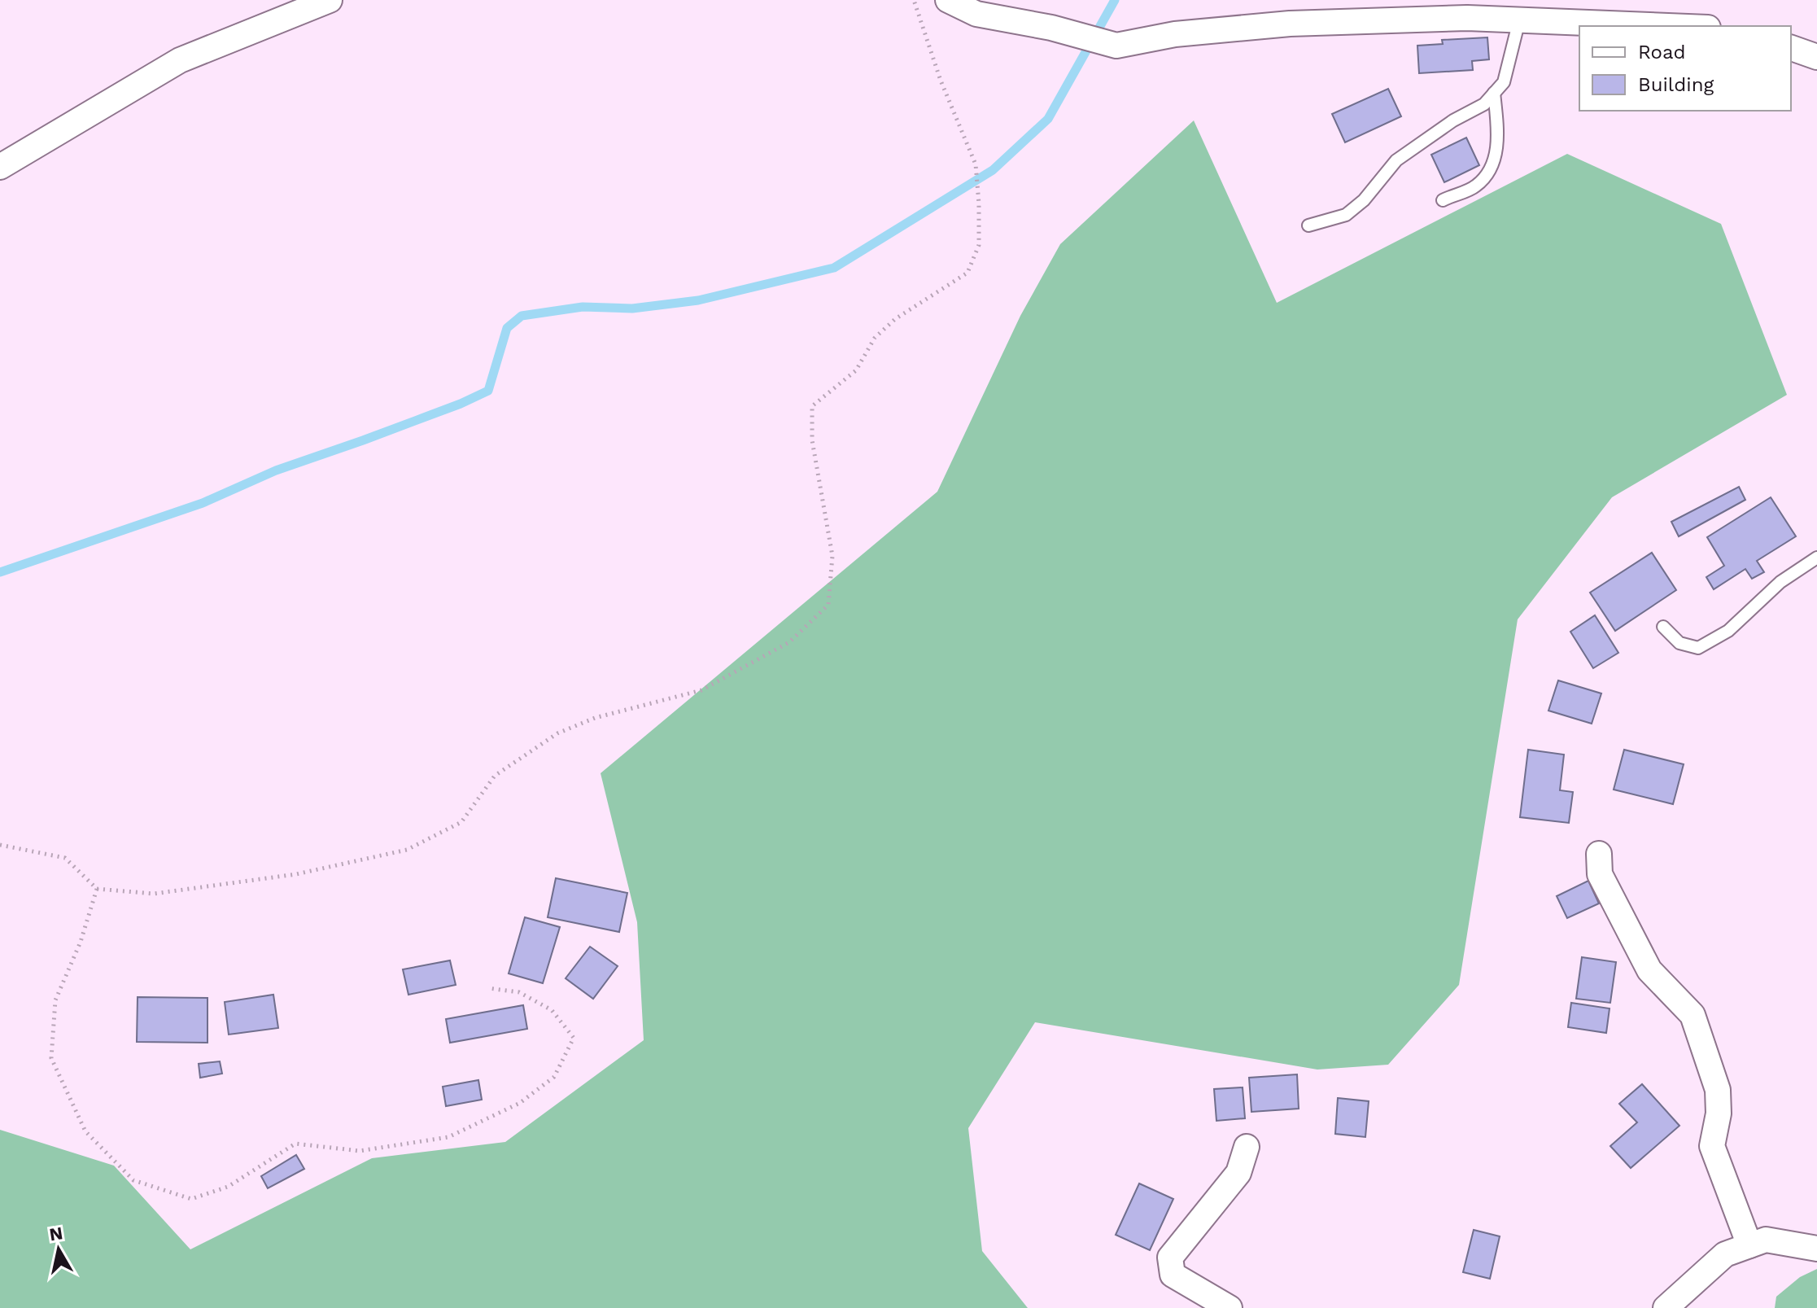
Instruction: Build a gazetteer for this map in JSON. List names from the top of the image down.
{
  "legend": ["Road", "Building"],
  "north": "top"
}
